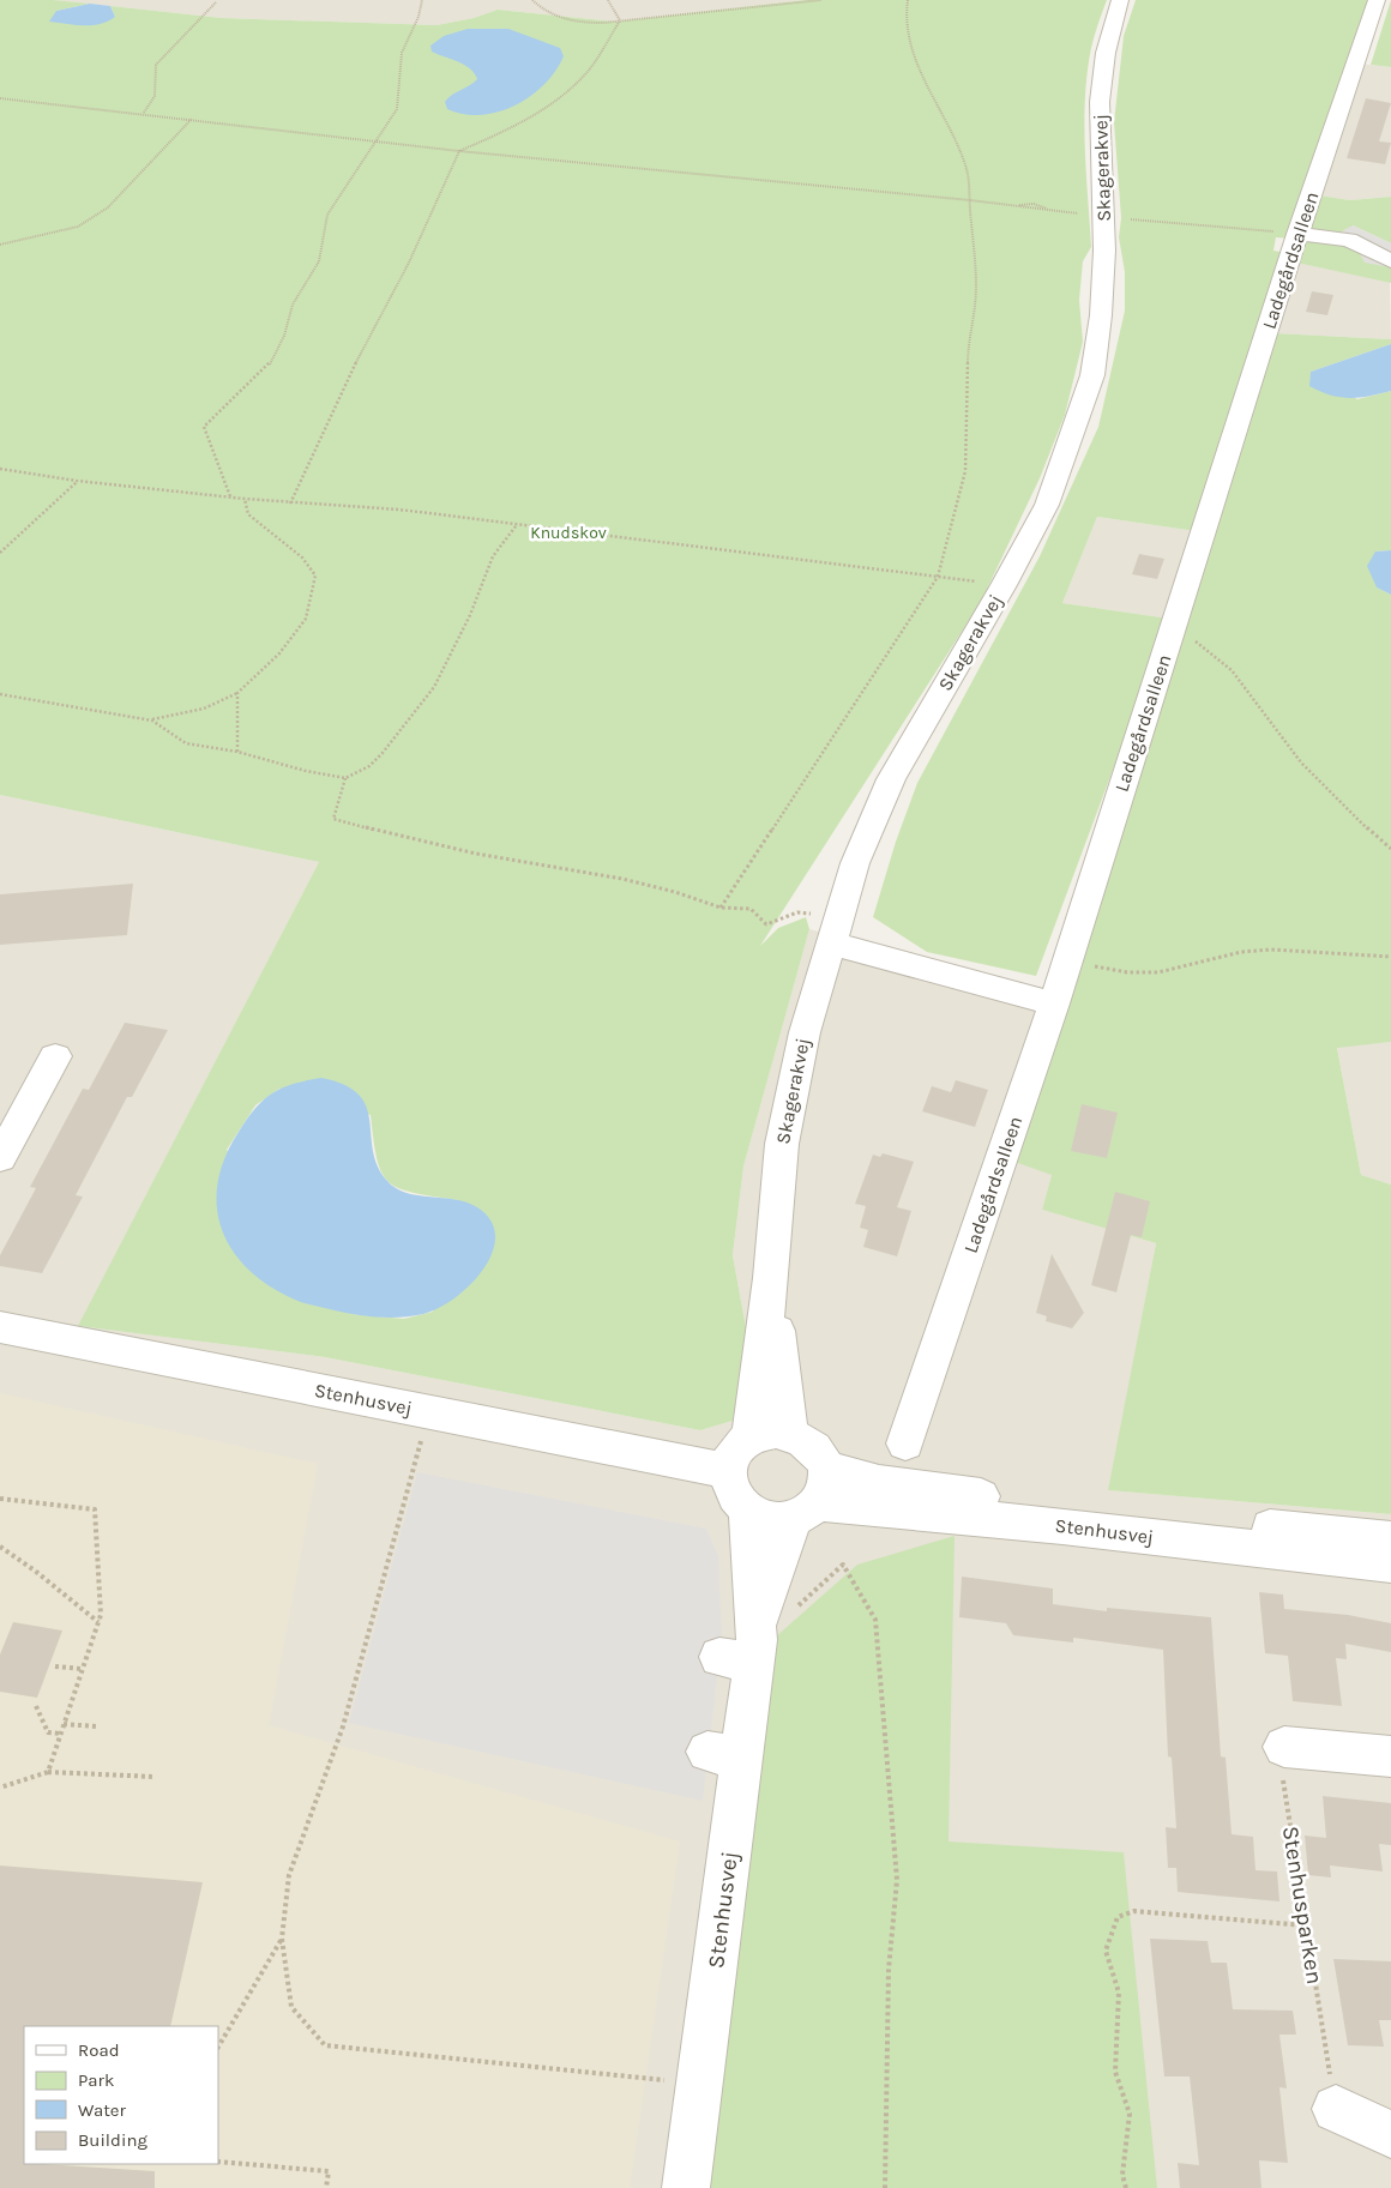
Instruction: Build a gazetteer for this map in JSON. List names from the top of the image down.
{
  "streets": {
    "street": ["Skagerakvej", "Ladegårdsalleen", "Stenhusvej"],
    "path": ["Stenhusparken"]
  },
  "crossings": [
    ["Skagerakvej", "Stenhusvej"]
  ],
  "parks": ["Knudskov"],
  "legend": [
    "Road",
    "Park",
    "Water",
    "Building"
  ]
}
